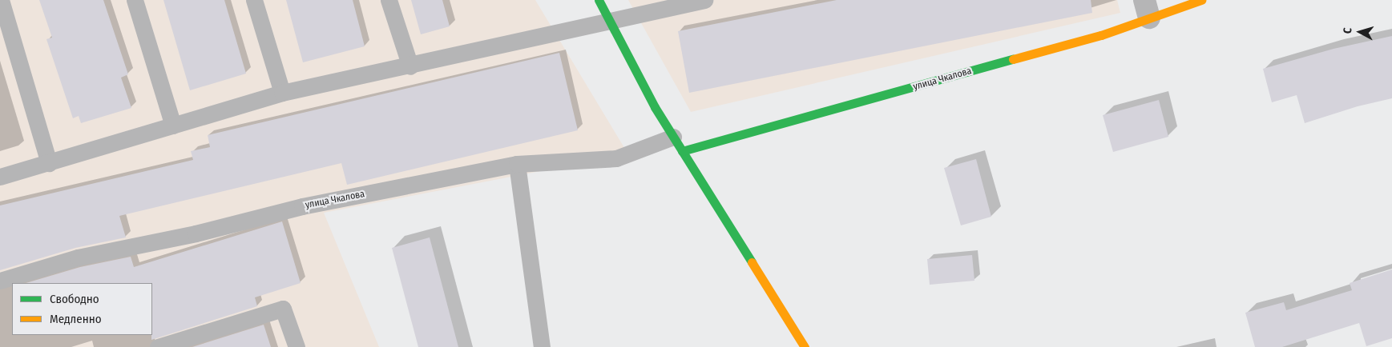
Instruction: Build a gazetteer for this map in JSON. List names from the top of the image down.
{
  "streets": {
    "street": ["улица Чкалова"]
  },
  "legend": ["Свободно", "Медленно"],
  "north": "left"
}
